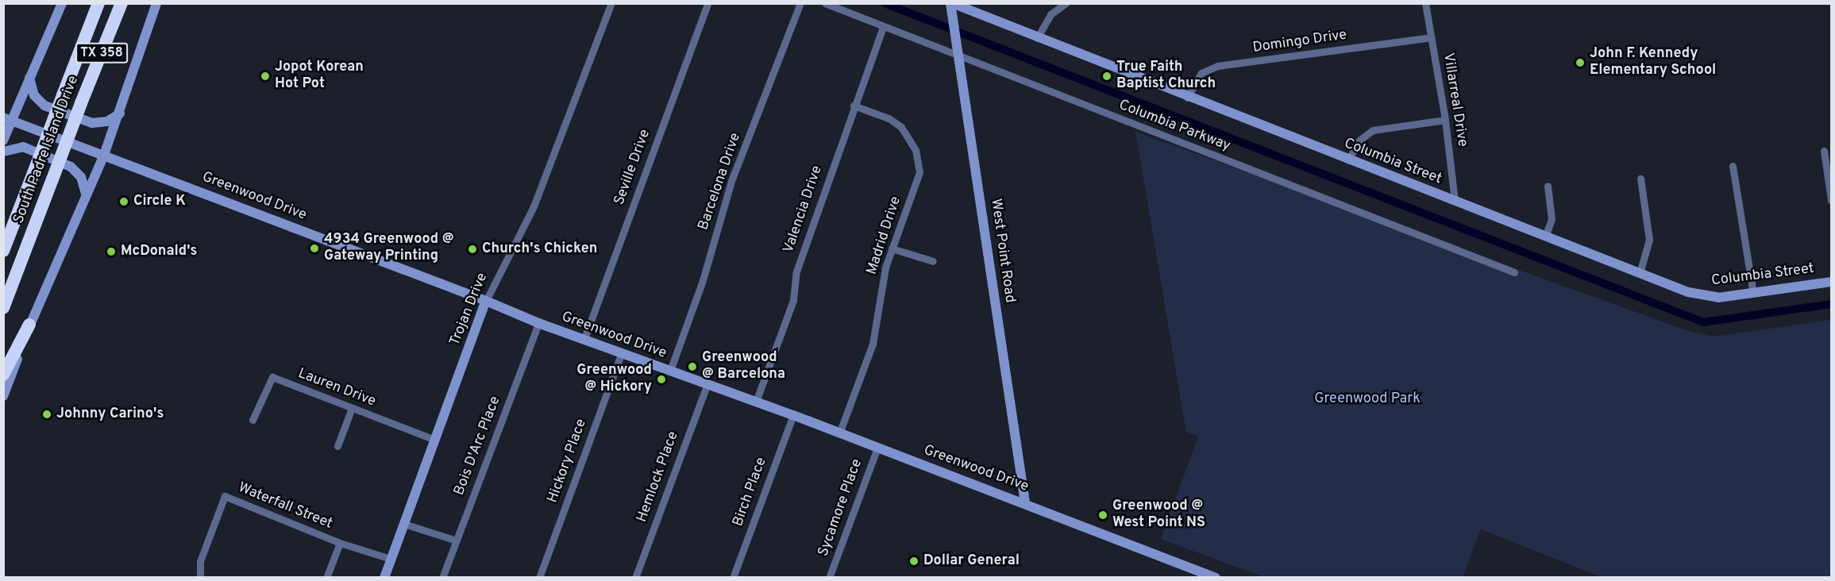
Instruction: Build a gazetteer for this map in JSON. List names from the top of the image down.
{
  "streets": {
    "highway": ["TX 358", "South Padre Island Drive"],
    "main road": [
      "Columbia Street",
      "Greenwood Drive",
      "West Point Road",
      "Trojan Drive"
    ],
    "street": [
      "Domingo Drive",
      "Villarreal Drive",
      "Columbia Parkway",
      "Seville Drive",
      "Barcelona Drive",
      "Valencia Drive",
      "Madrid Drive",
      "Lauren Drive",
      "Bois D'Arc Place",
      "Hickory Place",
      "Hemlock Place",
      "Birch Place",
      "Waterfall Street",
      "Sycamore Place"
    ]
  },
  "crossings": [
    ["Domingo Drive", "Villarreal Drive"],
    ["Domingo Drive", "Columbia Street"],
    ["Villarreal Drive", "Columbia Street"],
    ["Columbia Parkway", "Valencia Drive"],
    ["Columbia Parkway", "West Point Road"],
    ["Columbia Street", "West Point Road"],
    ["Seville Drive", "Greenwood Drive"],
    ["Barcelona Drive", "Greenwood Drive"],
    ["Greenwood Drive", "Valencia Drive"],
    ["Greenwood Drive", "Madrid Drive"],
    ["Greenwood Drive", "West Point Road"],
    ["Greenwood Drive", "Trojan Drive"],
    ["Greenwood Drive", "Bois D'Arc Place"],
    ["Greenwood Drive", "Hickory Place"],
    ["Greenwood Drive", "Hemlock Place"],
    ["Greenwood Drive", "Birch Place"],
    ["Greenwood Drive", "Sycamore Place"],
    ["Valencia Drive", "Madrid Drive"],
    ["Trojan Drive", "Lauren Drive"],
    ["Trojan Drive", "Waterfall Street"]
  ],
  "parks": ["Greenwood Park"],
  "places": [
    "John F. Kennedy Elementary School",
    "Jopot Korean Hot Pot",
    "True Faith Baptist Church",
    "Circle K",
    "4934 Greenwood @ Gateway Printing",
    "Church's Chicken",
    "McDonald's",
    "Greenwood @ Barcelona",
    "Greenwood @ Hickory",
    "Johnny Carino's",
    "Greenwood @ West Point NS",
    "Dollar General"
  ]
}
